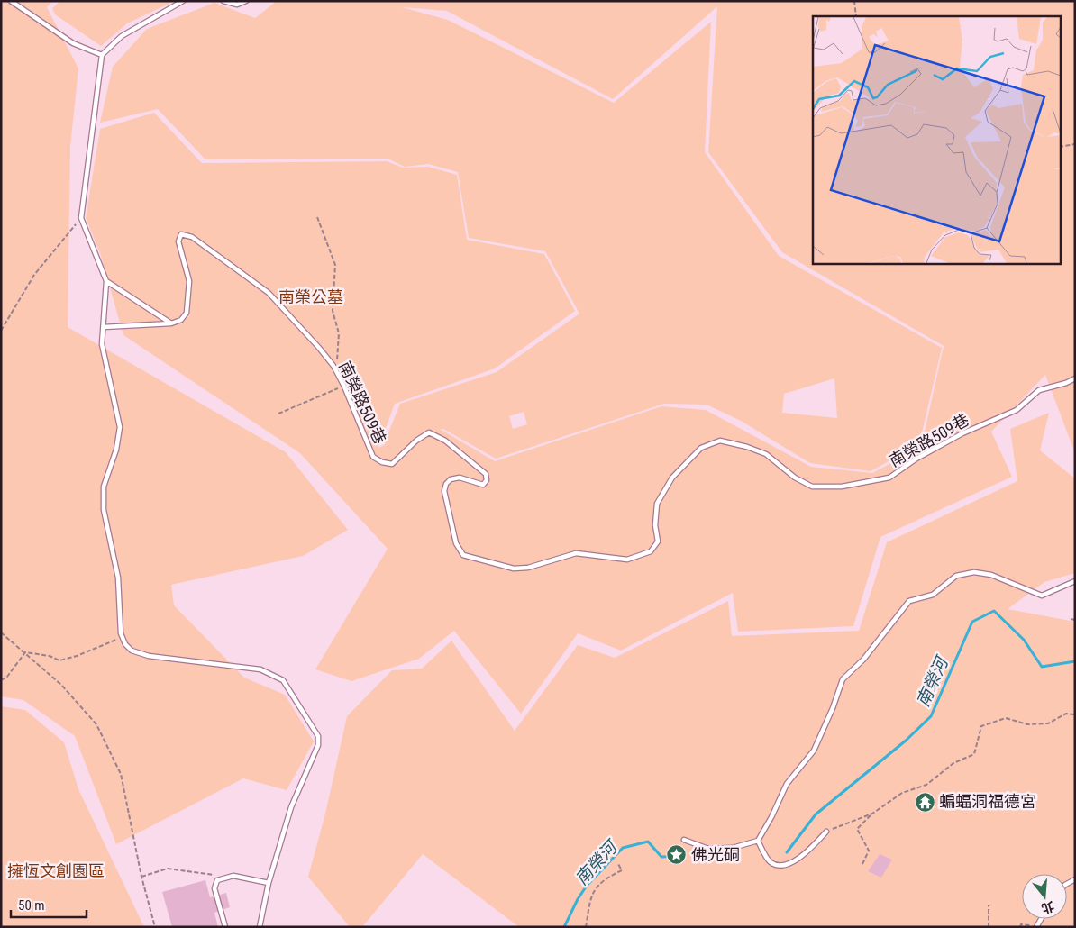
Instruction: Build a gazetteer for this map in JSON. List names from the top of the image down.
{
  "streets": {
    "lane": ["南榮路509巷"]
  },
  "water": ["南榮河"],
  "parks": ["南榮公墓", "擁恆文創園區"],
  "places": {
    "temple": ["蝙蝠洞福德宮"],
    "place": ["佛光硐"]
  },
  "scale_bar": "50 m",
  "north": "bottom"
}
